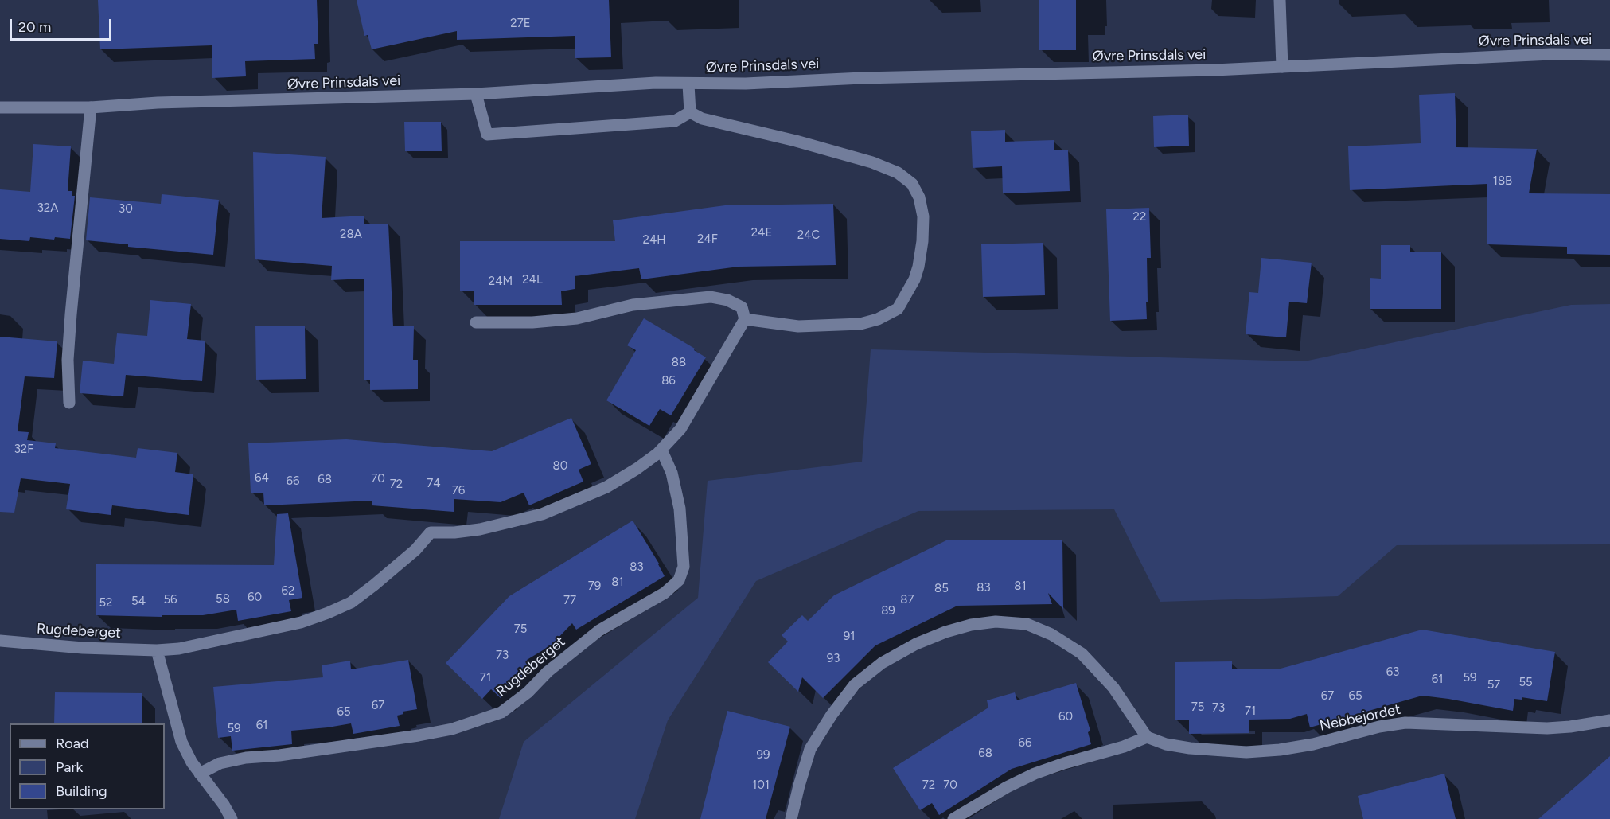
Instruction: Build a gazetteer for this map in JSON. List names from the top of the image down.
{
  "streets": {
    "street": ["Øvre Prinsdals vei", "Rugdeberget", "Nebbejordet"]
  },
  "house_numbers": [
    "27E",
    "18B",
    "32A",
    "30",
    "22",
    "24E",
    "28A",
    "24C",
    "24F",
    "24H",
    "24L",
    "24M",
    "88",
    "86",
    "32F",
    "80",
    "64",
    "70",
    "68",
    "66",
    "74",
    "72",
    "76",
    "83",
    "81",
    "79",
    "81",
    "83",
    "85",
    "62",
    "60",
    "58",
    "56",
    "87",
    "77",
    "54",
    "52",
    "89",
    "75",
    "91",
    "73",
    "93",
    "63",
    "71",
    "59",
    "61",
    "55",
    "57",
    "67",
    "65",
    "67",
    "75",
    "73",
    "71",
    "65",
    "60",
    "61",
    "59",
    "66",
    "68",
    "99",
    "101",
    "72",
    "70"
  ],
  "legend": ["Road", "Park", "Building"],
  "scale_bar": "20 m"
}
